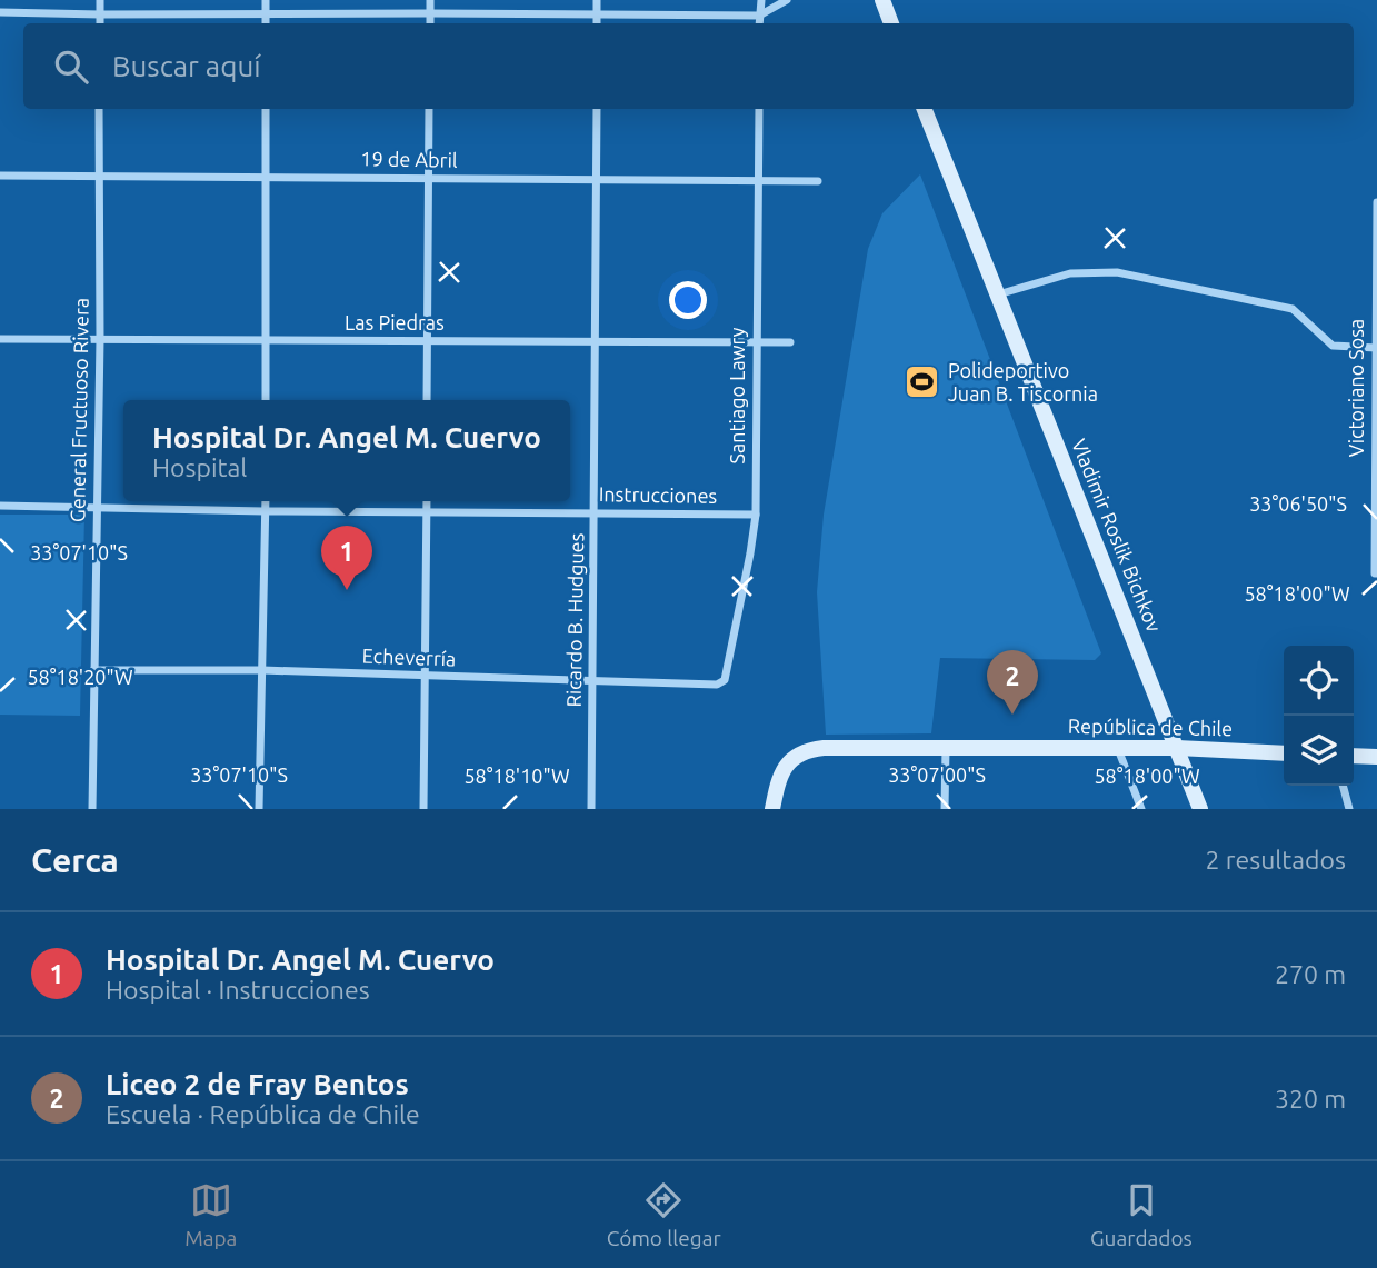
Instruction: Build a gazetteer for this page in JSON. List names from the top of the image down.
{
  "streets": {
    "street": [
      "19 de Abril",
      "Las Piedras",
      "Victoriano Sosa",
      "Santiago Lawry",
      "General Fructuoso Rivera",
      "Instrucciones",
      "Vladimir Roslik Bichkov",
      "Ricardo B. Hudgues",
      "Echeverría",
      "República de Chile"
    ]
  },
  "crossings": [
    ["19 de Abril", "Santiago Lawry"],
    ["19 de Abril", "General Fructuoso Rivera"],
    ["19 de Abril", "Ricardo B. Hudgues"],
    ["Las Piedras", "Santiago Lawry"],
    ["Las Piedras", "General Fructuoso Rivera"],
    ["Las Piedras", "Ricardo B. Hudgues"],
    ["Santiago Lawry", "Instrucciones"],
    ["Santiago Lawry", "Echeverría"],
    ["General Fructuoso Rivera", "Instrucciones"],
    ["General Fructuoso Rivera", "Echeverría"],
    ["Instrucciones", "Ricardo B. Hudgues"],
    ["Vladimir Roslik Bichkov", "República de Chile"],
    ["Ricardo B. Hudgues", "Echeverría"]
  ],
  "places": {
    "sports": ["Polideportivo Juan B. Tiscornia"]
  },
  "page": {
    "search": "Buscar aquí",
    "popup": ["Hospital Dr. Angel M. Cuervo", "Hospital"],
    "pins": ["1", "2"],
    "heading": ["Cerca", "2 resultados"],
    "list": [
      {
        "mark": "1",
        "name": "Hospital Dr. Angel M. Cuervo",
        "note": "Hospital · Instrucciones",
        "value": "270 m"
      },
      {
        "mark": "2",
        "name": "Liceo 2 de Fray Bentos",
        "note": "Escuela · República de Chile",
        "value": "320 m"
      }
    ],
    "nav": ["Mapa", "Cómo llegar", "Guardados"]
  },
  "coordinates": [
    "33°06'50\"S",
    "33°07'10\"S",
    "58°18'00\"W",
    "58°18'20\"W",
    "33°07'00\"S",
    "58°18'10\"W"
  ]
}
